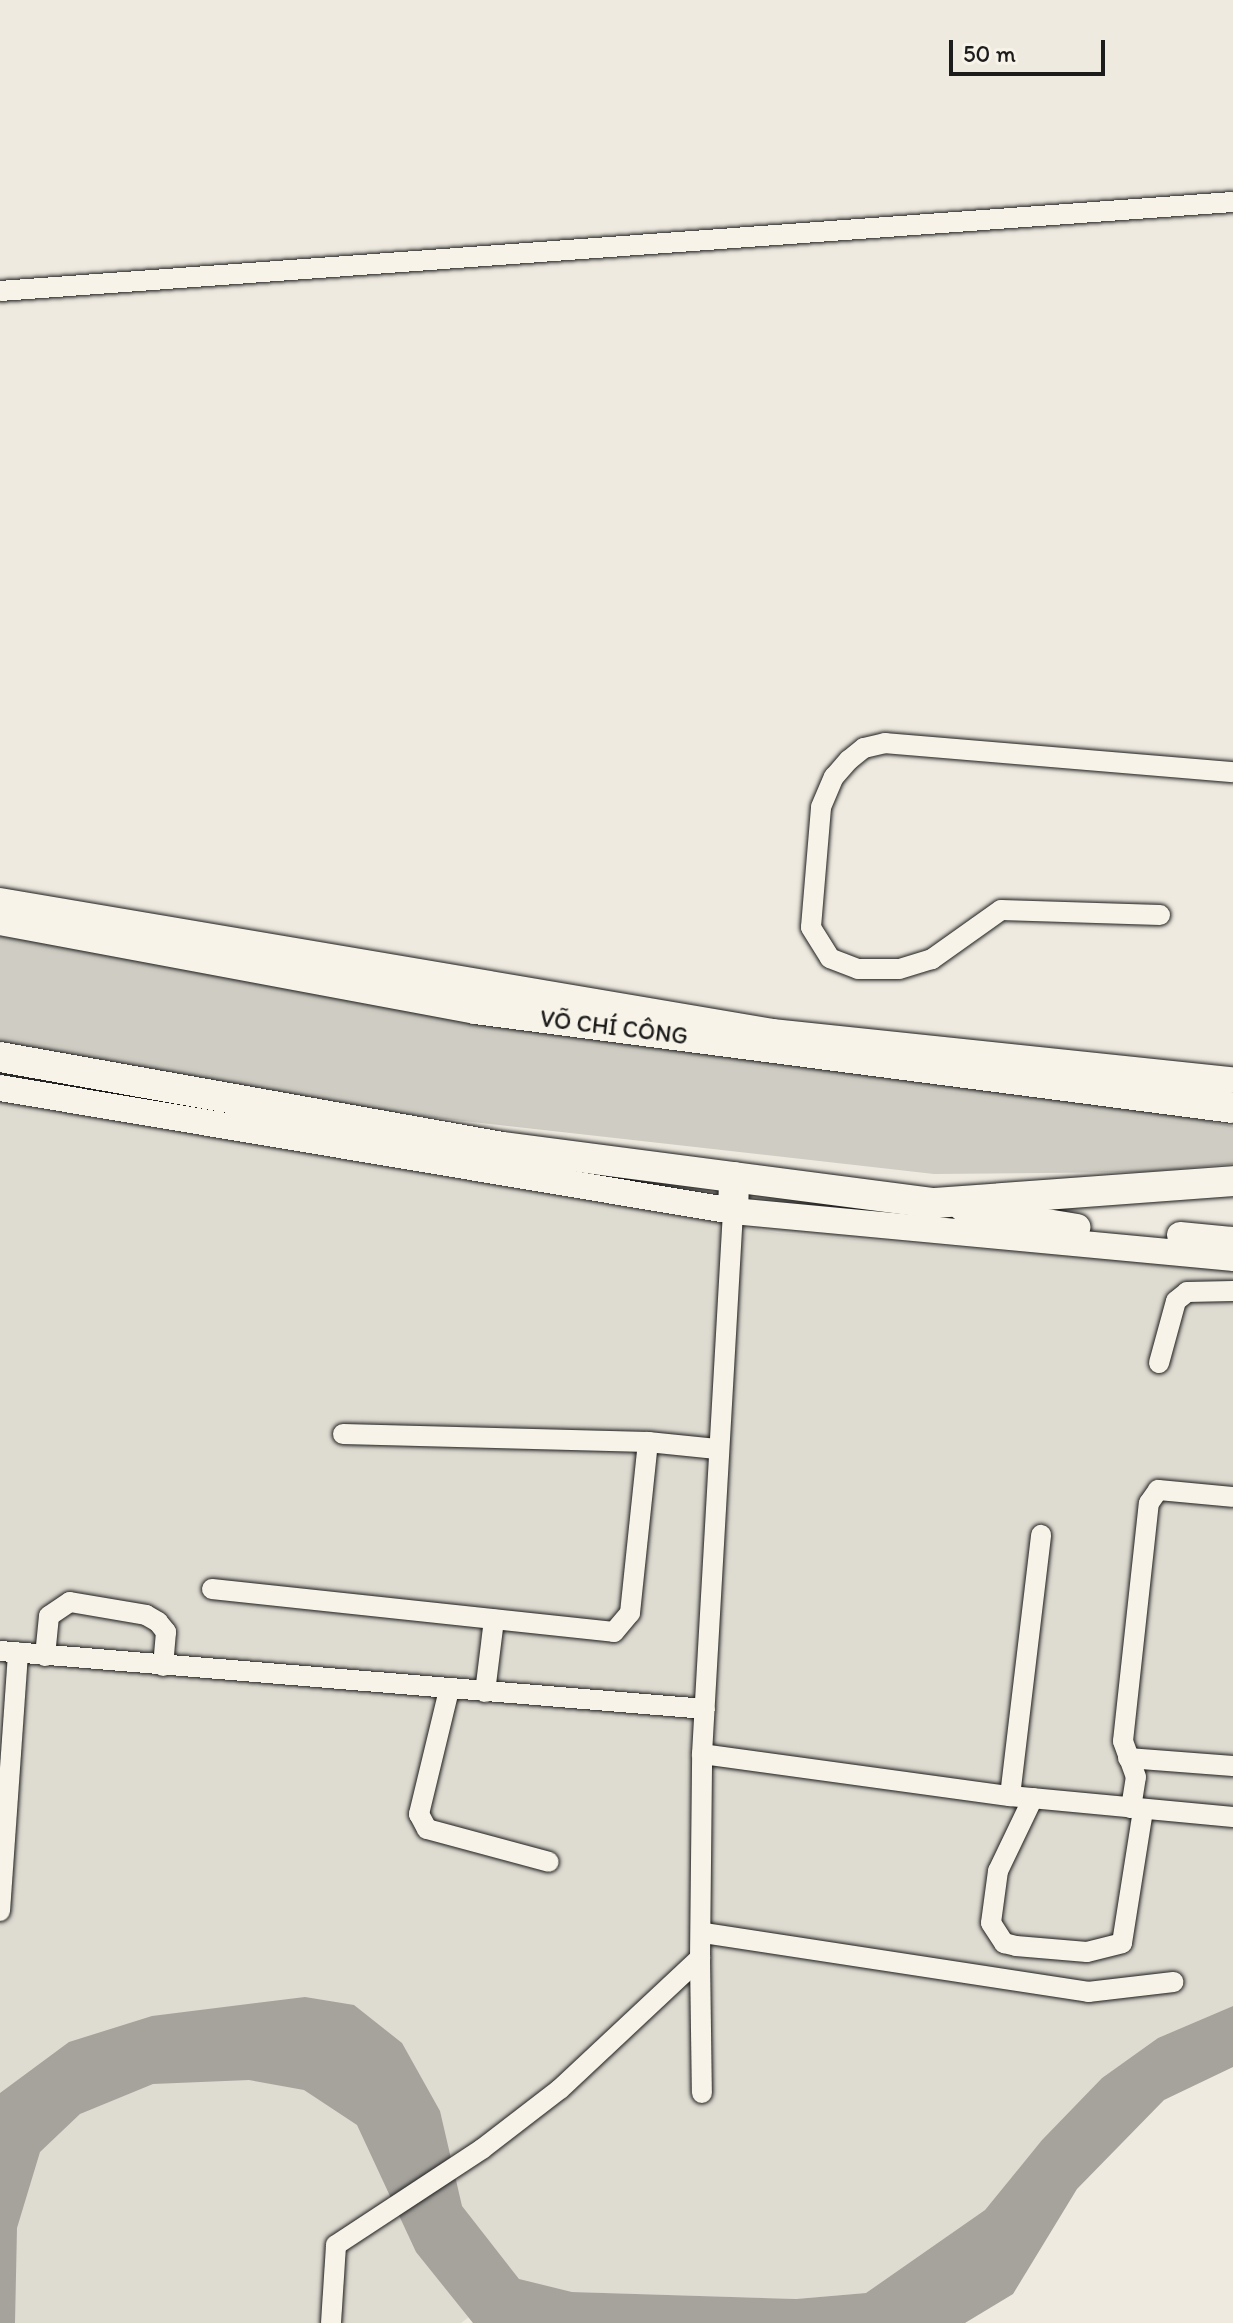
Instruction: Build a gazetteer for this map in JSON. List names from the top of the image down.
{
  "streets": {
    "highway": ["VÕ CHÍ CÔNG"]
  },
  "scale_bar": "50 m"
}
